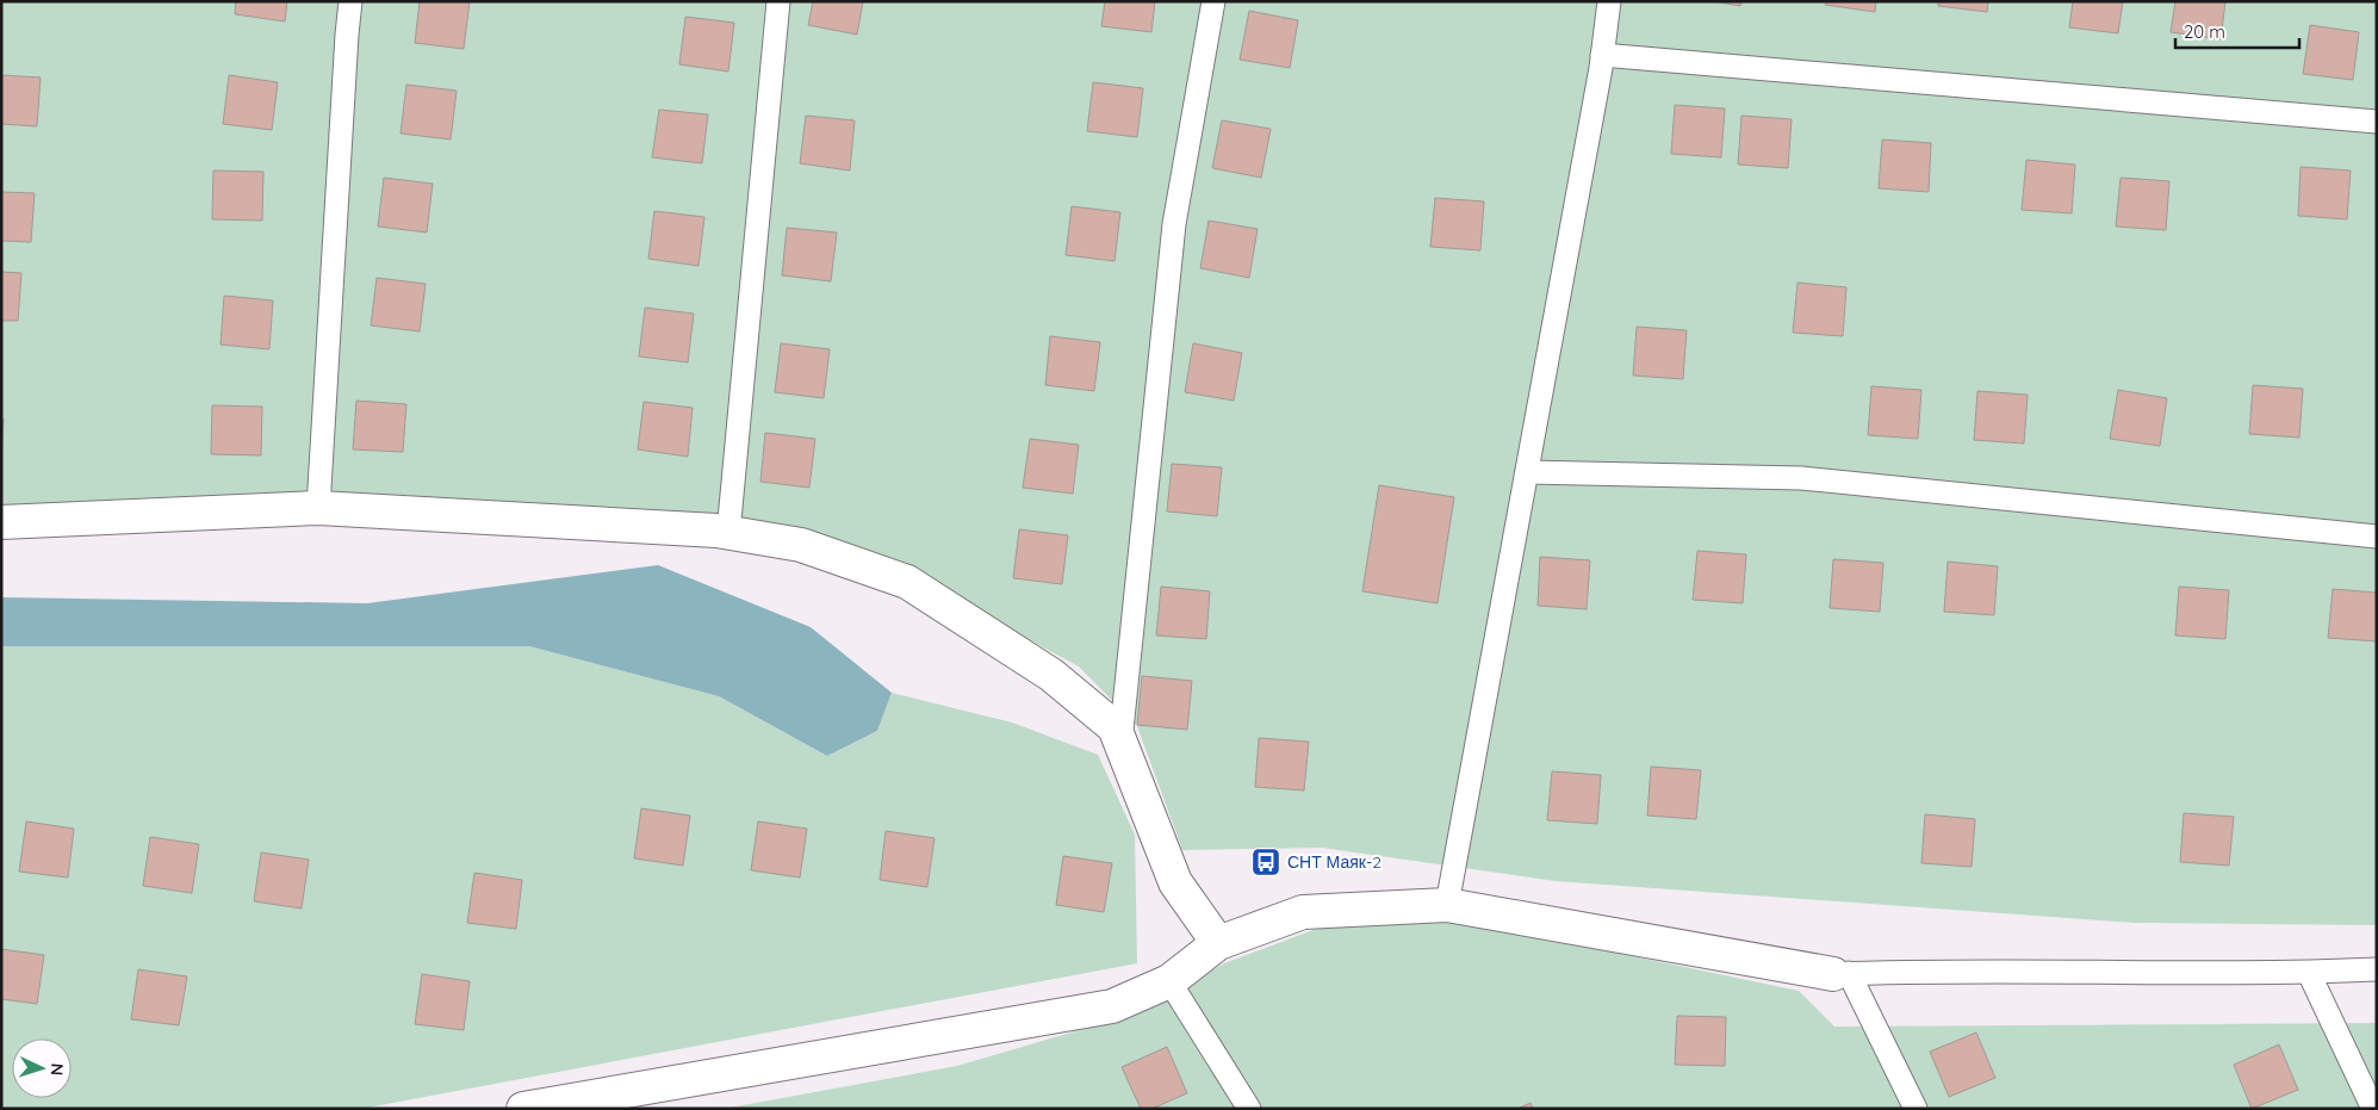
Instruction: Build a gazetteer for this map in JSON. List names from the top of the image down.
{
  "places": {
    "bus stop": ["СНТ Маяк-2"]
  },
  "scale_bar": "20 m",
  "north": "right"
}
